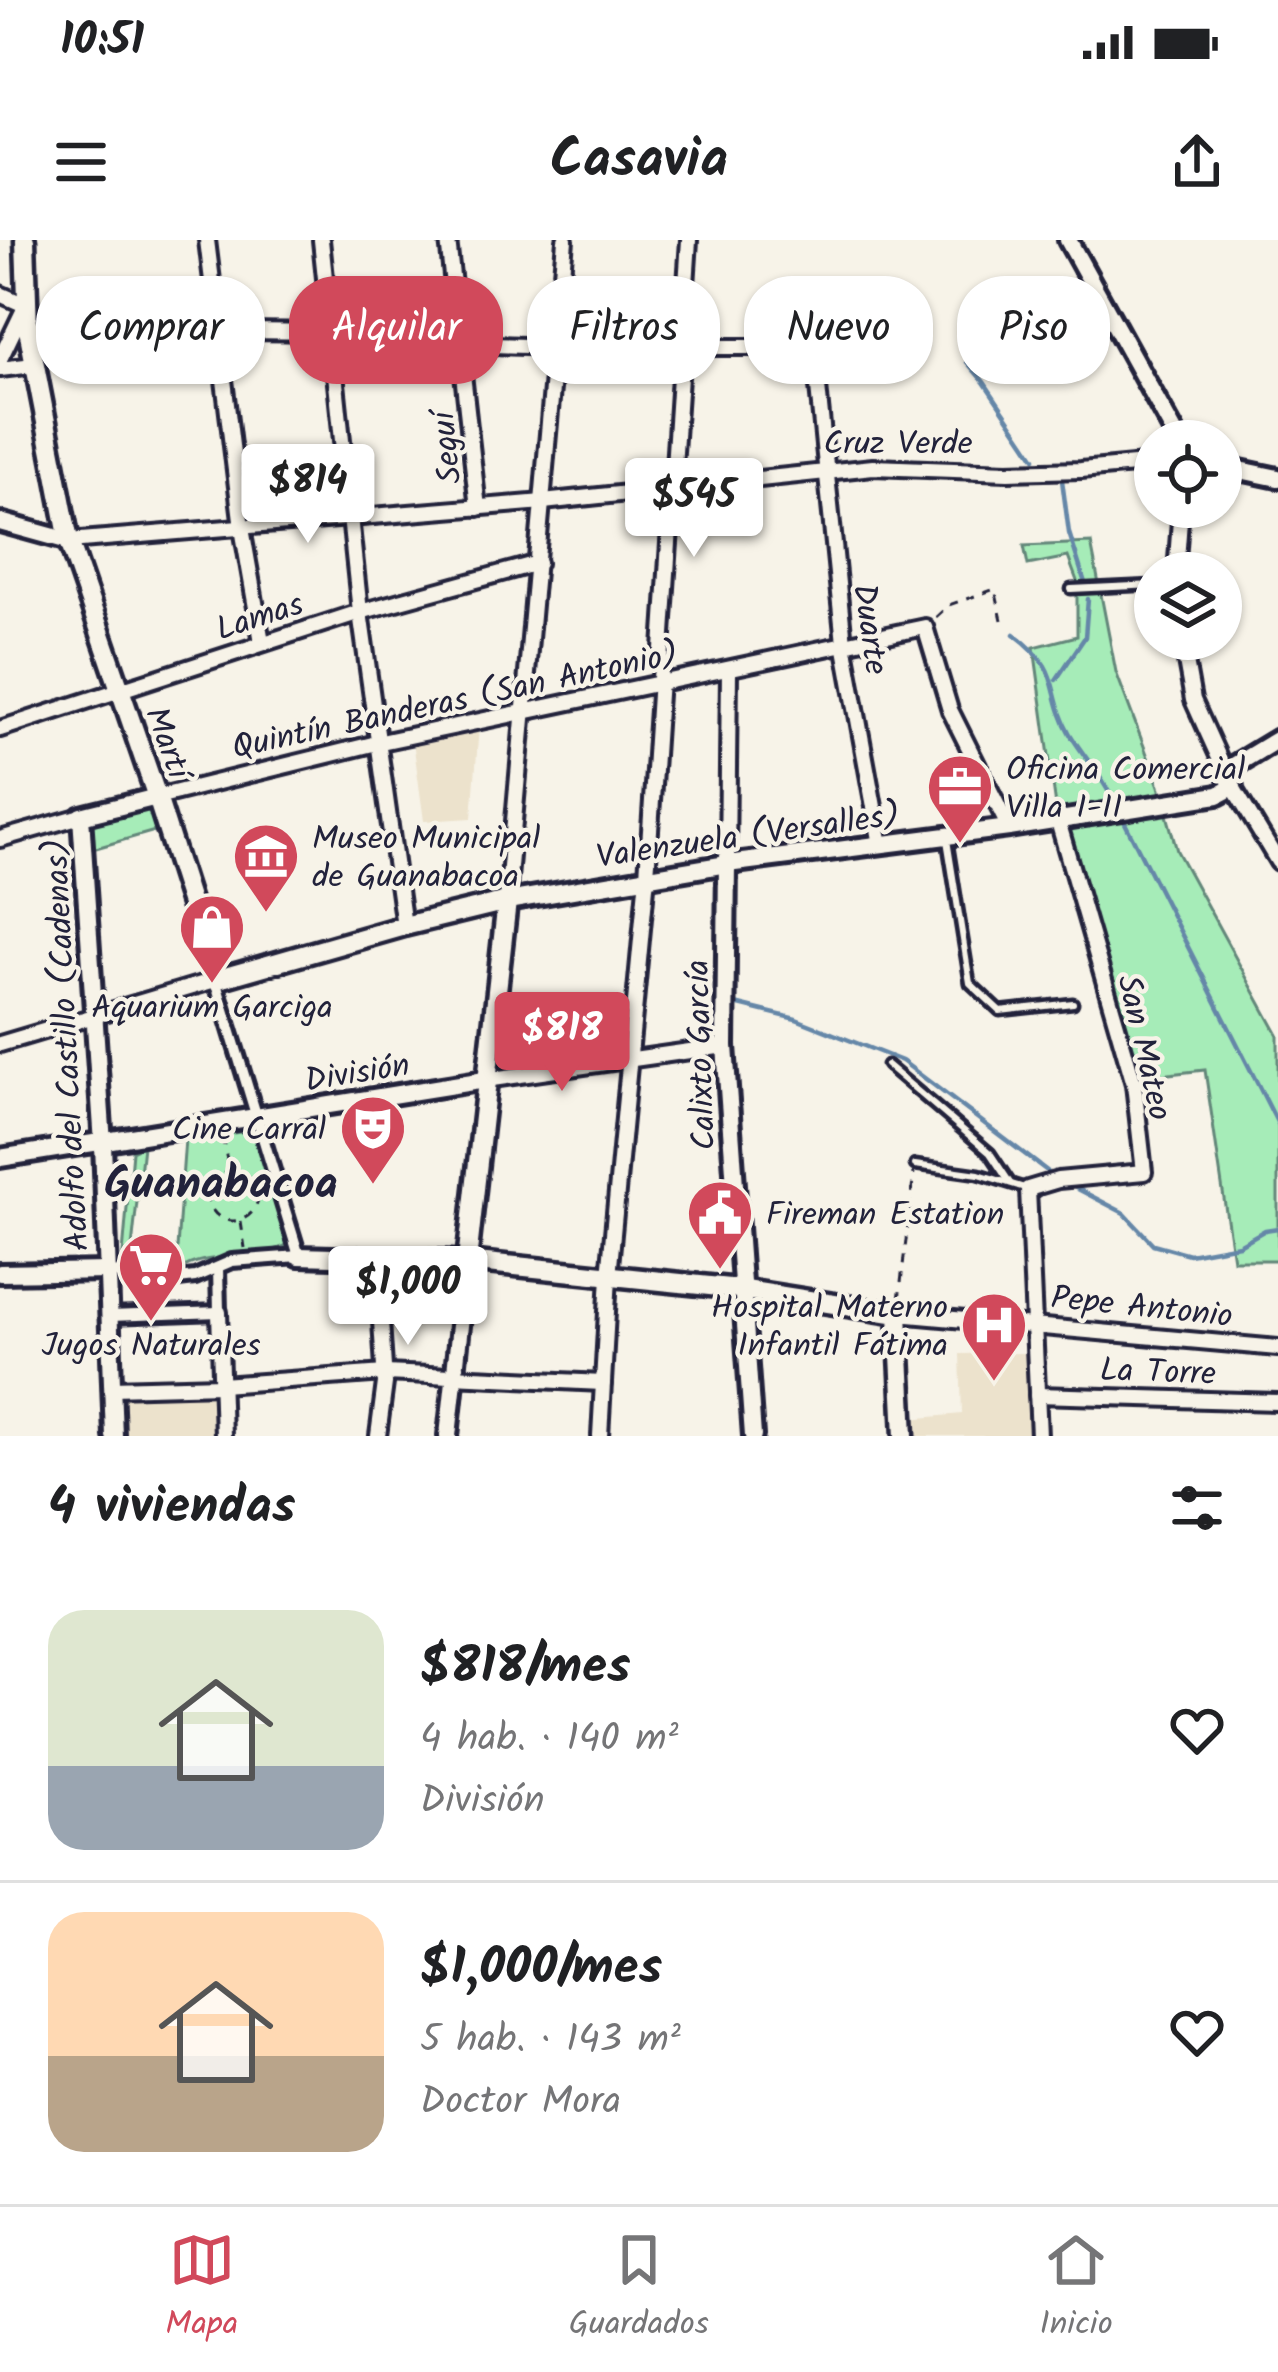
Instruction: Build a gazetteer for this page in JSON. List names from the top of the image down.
{
  "streets": {
    "main road": ["Martí", "Valenzuela (Versalles)", "Pepe Antonio"],
    "street": [
      "Cruz Verde",
      "Seguí",
      "Lamas",
      "Duarte",
      "Quintín Banderas (San Antonio)",
      "Adolfo del Castillo (Cadenas)",
      "San Mateo",
      "Calixto García",
      "División",
      "La Torre"
    ]
  },
  "crossings": [
    ["Cruz Verde", "Seguí"],
    ["Cruz Verde", "Duarte"],
    ["Cruz Verde", "Martí"],
    ["Lamas", "Martí"],
    ["Duarte", "Quintín Banderas (San Antonio)"],
    ["Duarte", "Valenzuela (Versalles)"],
    ["Quintín Banderas (San Antonio)", "Martí"],
    ["Quintín Banderas (San Antonio)", "Adolfo del Castillo (Cadenas)"],
    ["Quintín Banderas (San Antonio)", "Calixto García"],
    ["Martí", "Valenzuela (Versalles)"],
    ["Martí", "División"],
    ["Martí", "Pepe Antonio"],
    ["Valenzuela (Versalles)", "Adolfo del Castillo (Cadenas)"],
    ["Valenzuela (Versalles)", "San Mateo"],
    ["Valenzuela (Versalles)", "Calixto García"],
    ["Adolfo del Castillo (Cadenas)", "División"],
    ["Adolfo del Castillo (Cadenas)", "Pepe Antonio"],
    ["Calixto García", "División"],
    ["Calixto García", "Pepe Antonio"]
  ],
  "districts": ["Guanabacoa"],
  "places": {
    "office": ["Oficina Comercial Villa I-II"],
    "museum": ["Museo Municipal de Guanabacoa"],
    "shop": ["Aquarium Garciga"],
    "theatre": ["Cine Carral"],
    "public building": ["Fireman Estation"],
    "supermarket": ["Jugos Naturales"],
    "hospital": ["Hospital Materno Infantil Fátima"]
  },
  "page": {
    "status": "10:51",
    "header": "Casavia",
    "chip": [
      "Comprar",
      "Alquilar",
      "Filtros",
      "Nuevo",
      "Piso"
    ],
    "price": [
      "$814",
      "$545",
      "$818",
      "$1,000"
    ],
    "heading": "4 viviendas",
    "list": [
      {
        "name": "$818/mes",
        "note": "4 hab. · 140 m² · División"
      },
      {
        "name": "$1,000/mes",
        "note": "5 hab. · 143 m² · Doctor Mora"
      }
    ],
    "tabs": ["Mapa", "Guardados", "Inicio"]
  }
}
